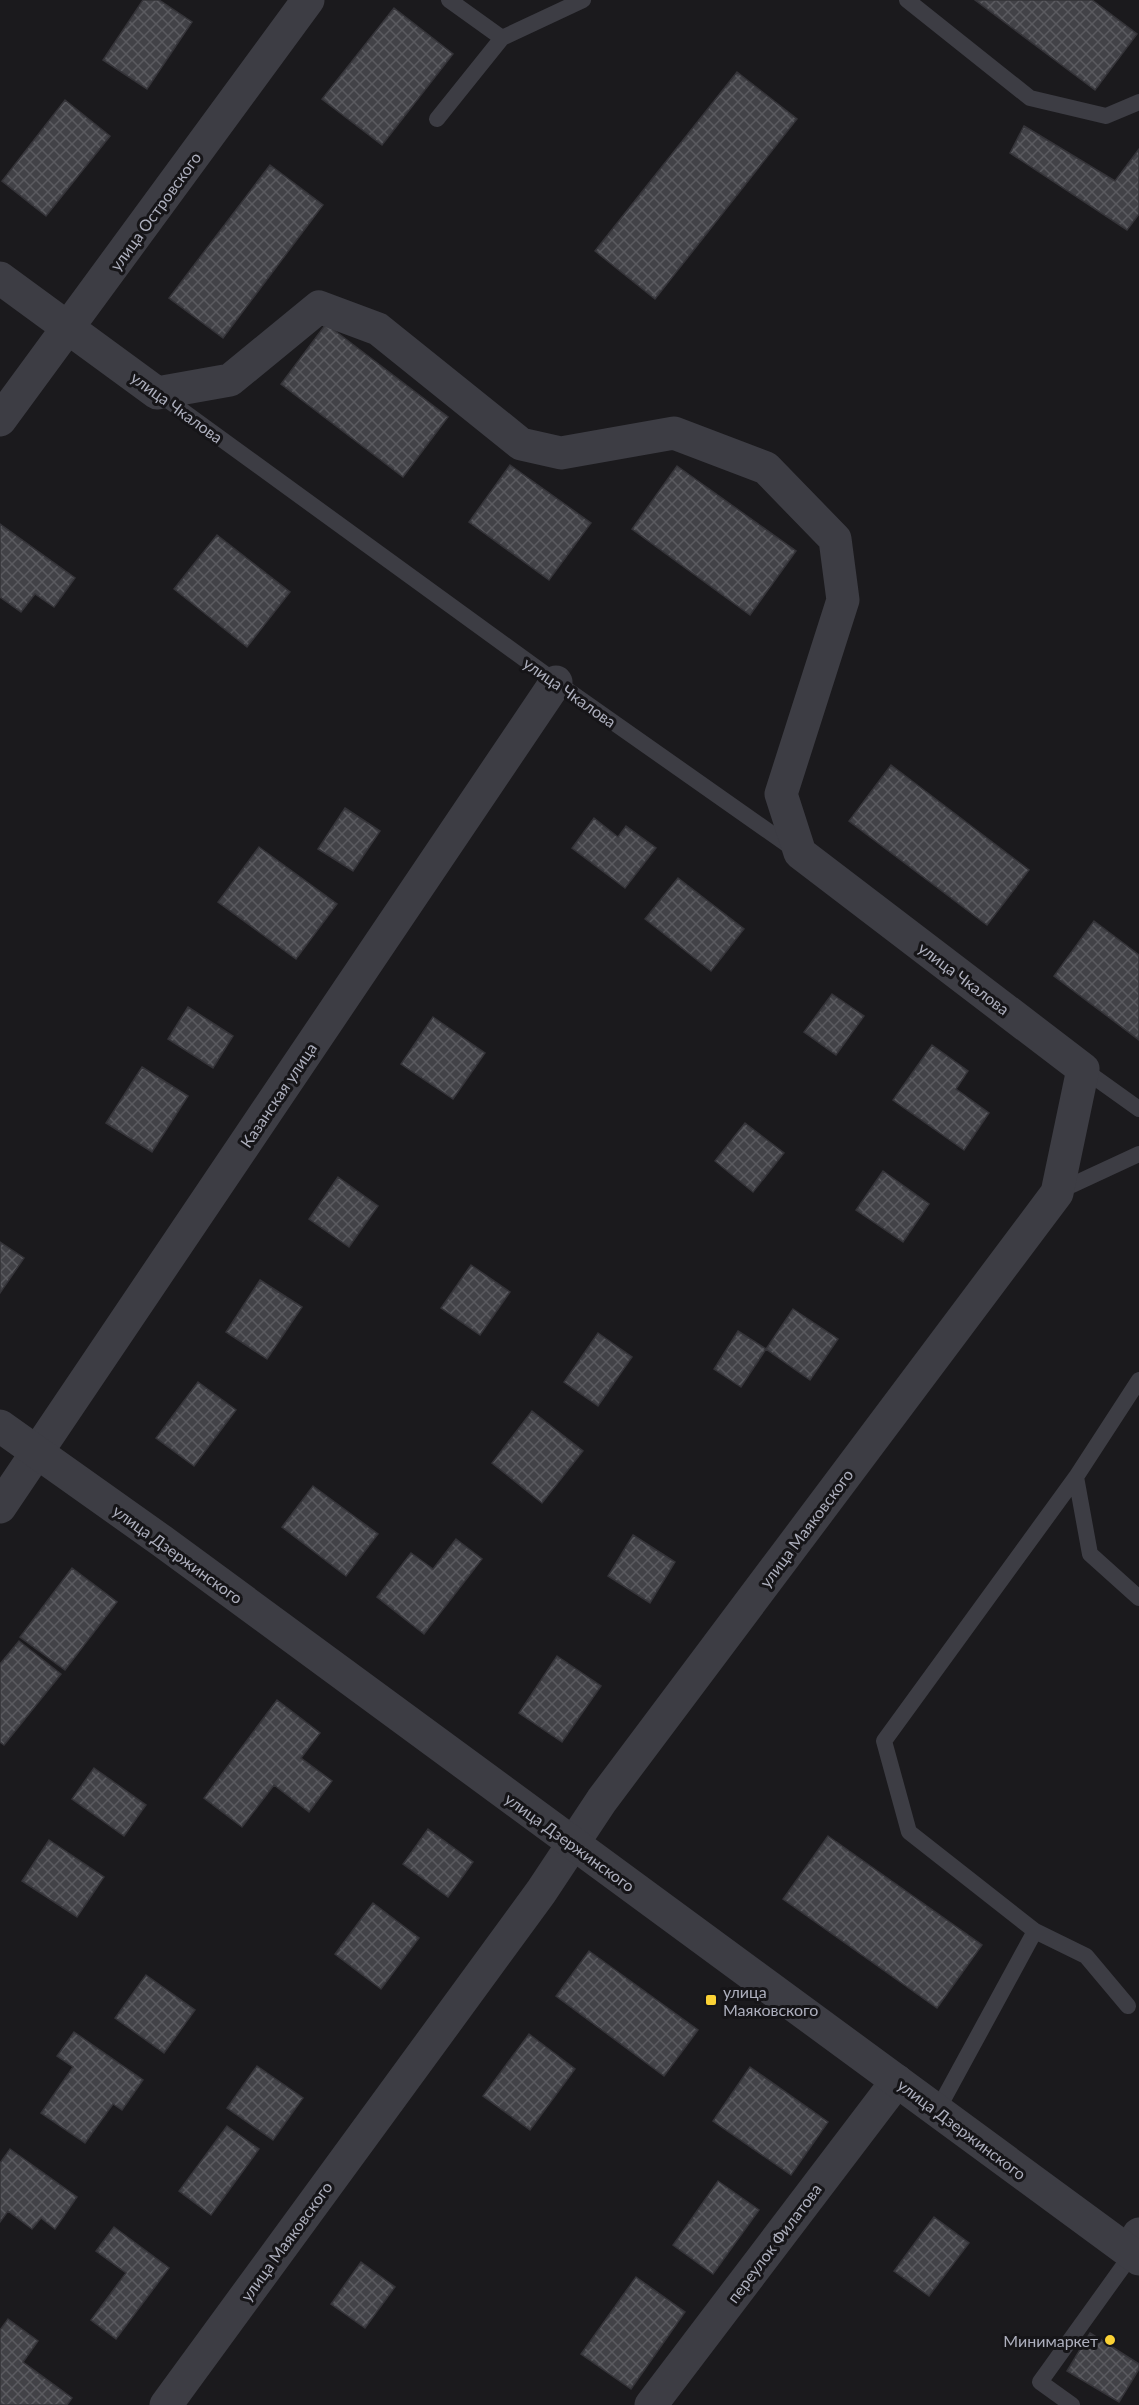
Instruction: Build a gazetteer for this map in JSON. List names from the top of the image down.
{
  "streets": {
    "street": [
      "улица Островского",
      "улица Чкалова",
      "Казанская улица",
      "улица Маяковского",
      "улица Дзержинского",
      "переулок Филатова"
    ]
  },
  "crossings": [
    ["улица Островского", "улица Чкалова"],
    ["улица Чкалова", "Казанская улица"],
    ["улица Чкалова", "улица Маяковского"],
    ["Казанская улица", "улица Дзержинского"],
    ["улица Маяковского", "улица Дзержинского"],
    ["улица Дзержинского", "переулок Филатова"]
  ],
  "places": {
    "transit": ["улица Маяковского"],
    "other": ["Минимаркет"]
  }
}
